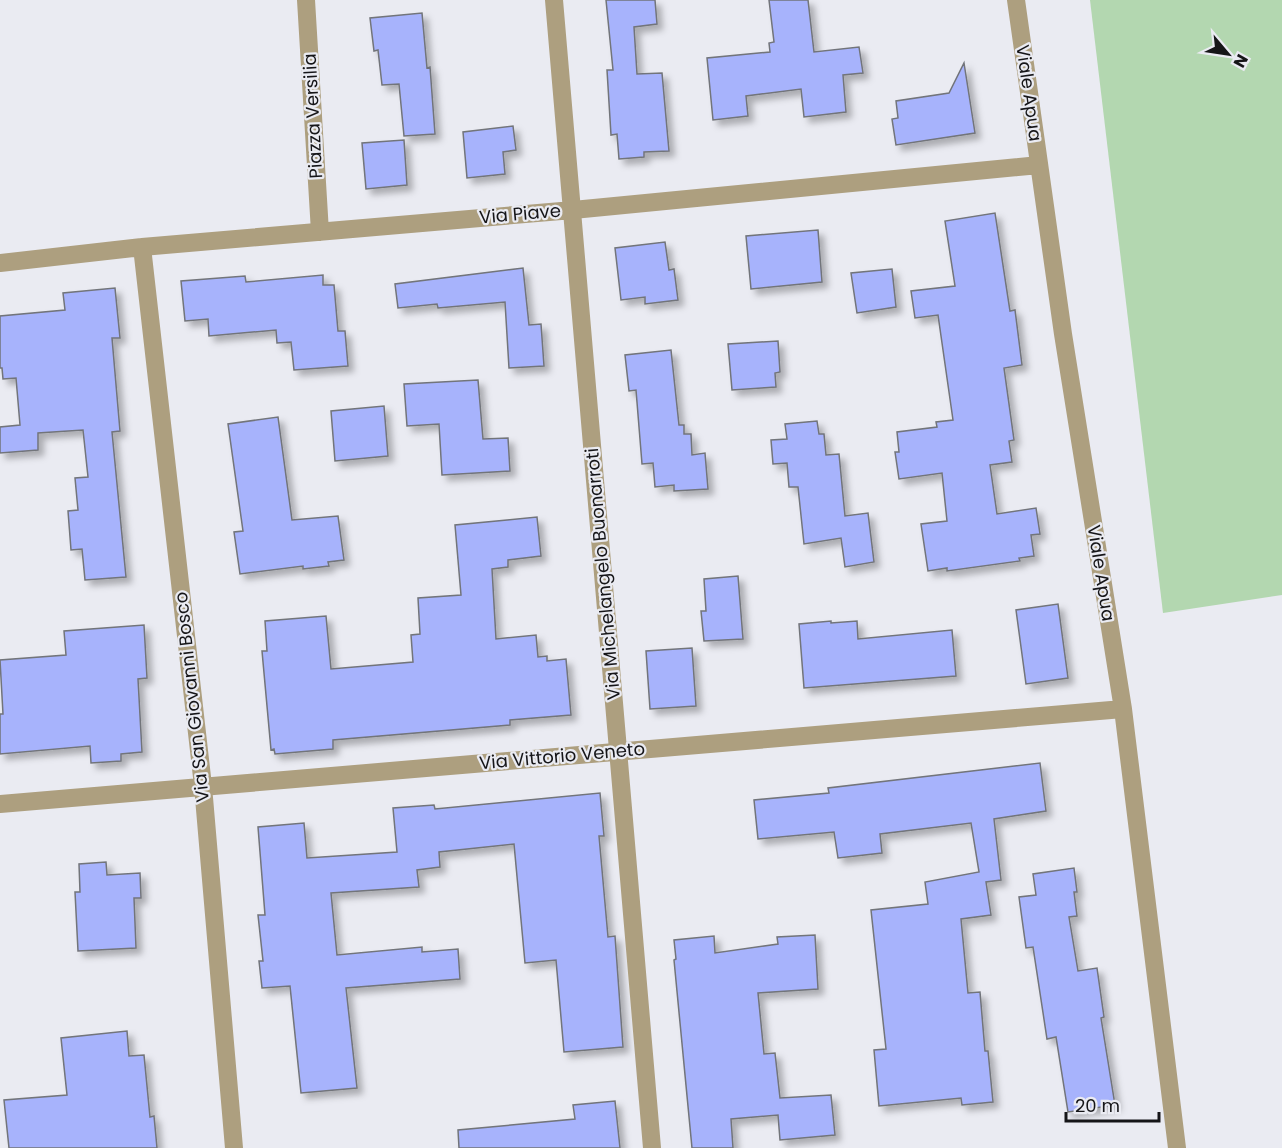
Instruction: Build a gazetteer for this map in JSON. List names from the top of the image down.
{
  "streets": {
    "street": [
      "Viale Apua",
      "Piazza Versilia",
      "Via Piave",
      "Via Michelangelo Buonarroti",
      "Via San Giovanni Bosco",
      "Via Vittorio Veneto"
    ]
  },
  "crossings": [
    ["Viale Apua", "Via Piave"],
    ["Viale Apua", "Via Vittorio Veneto"],
    ["Piazza Versilia", "Via Piave"],
    ["Via Piave", "Via Michelangelo Buonarroti"],
    ["Via Piave", "Via San Giovanni Bosco"],
    ["Via Michelangelo Buonarroti", "Via Vittorio Veneto"],
    ["Via San Giovanni Bosco", "Via Vittorio Veneto"]
  ],
  "scale_bar": "20 m",
  "north": "bottom right"
}
